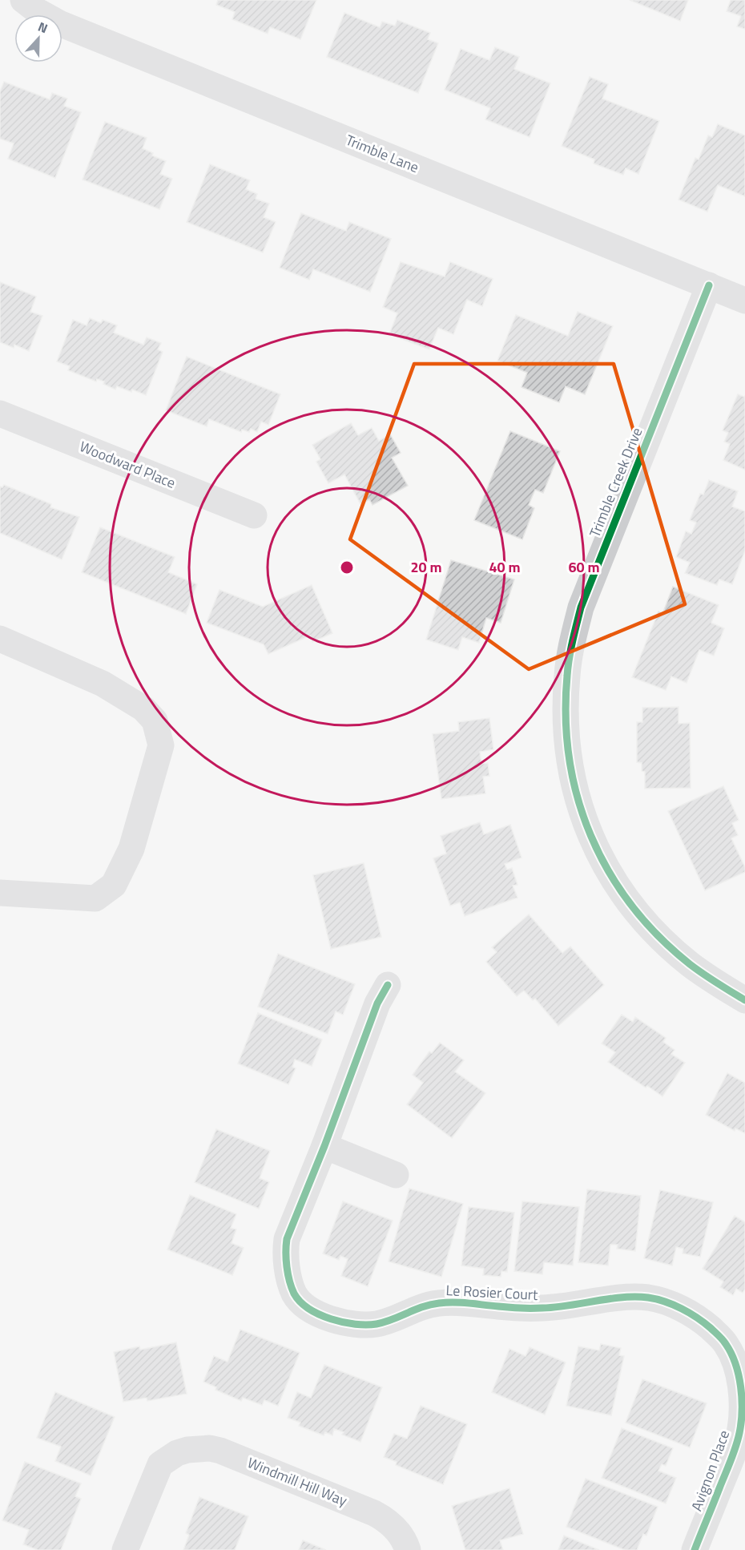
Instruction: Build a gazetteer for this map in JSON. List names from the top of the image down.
{
  "streets": {
    "street": [
      "Trimble Lane",
      "Woodward Place",
      "Trimble Creek Drive",
      "Le Rosier Court",
      "Avignon Place",
      "Windmill Hill Way"
    ]
  },
  "crossings": [
    ["Trimble Lane", "Trimble Creek Drive"],
    ["Le Rosier Court", "Avignon Place"]
  ],
  "north": "top",
  "rings": ["20 m", "40 m", "60 m"]
}
